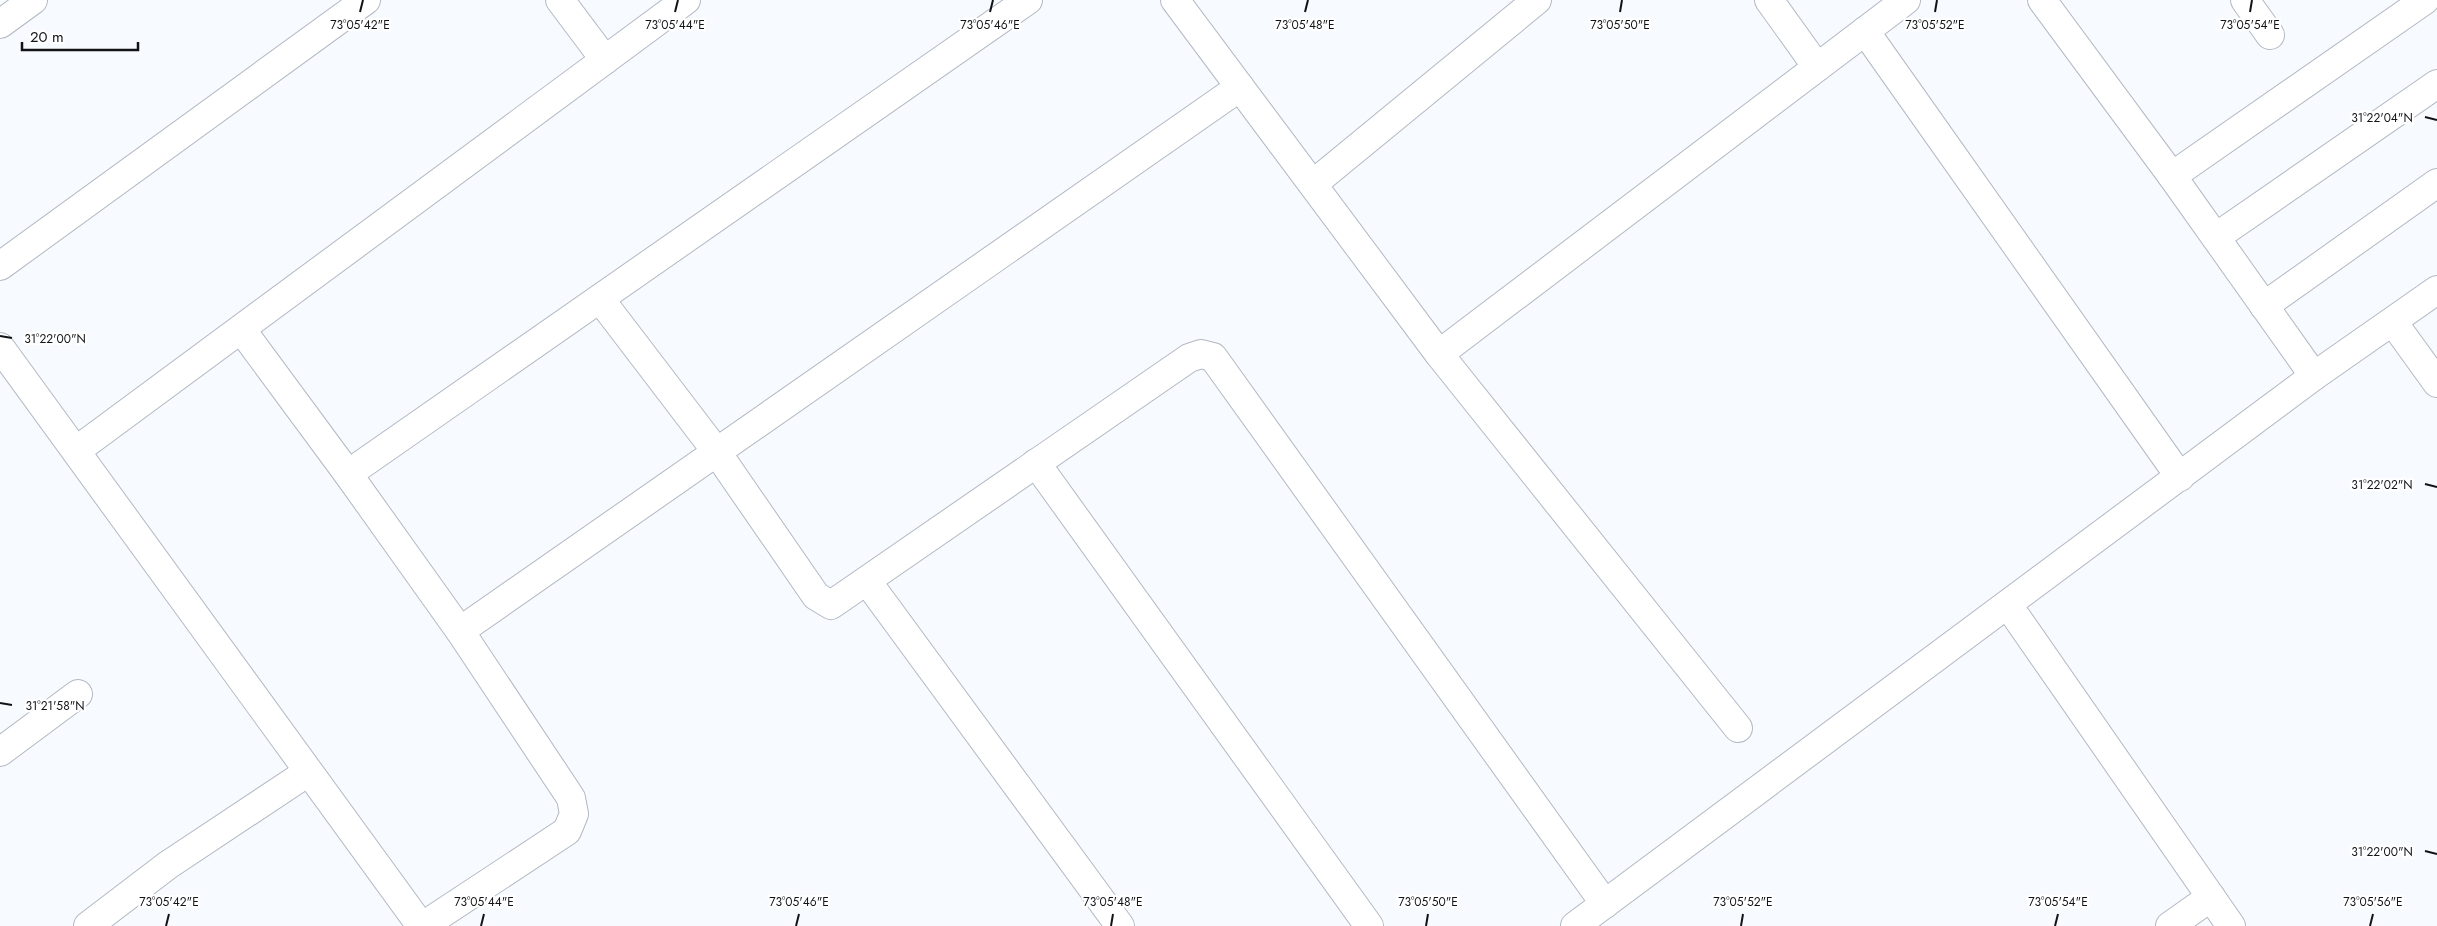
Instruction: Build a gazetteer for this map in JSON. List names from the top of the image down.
{
  "scale_bar": "20 m",
  "coordinates": [
    "73°05'42\"E",
    "73°05'44\"E",
    "73°05'46\"E",
    "73°05'48\"E",
    "73°05'50\"E",
    "73°05'52\"E",
    "73°05'54\"E",
    "31°22'04\"N",
    "31°22'00\"N",
    "31°22'02\"N",
    "31°21'58\"N",
    "73°05'56\"E"
  ]
}
